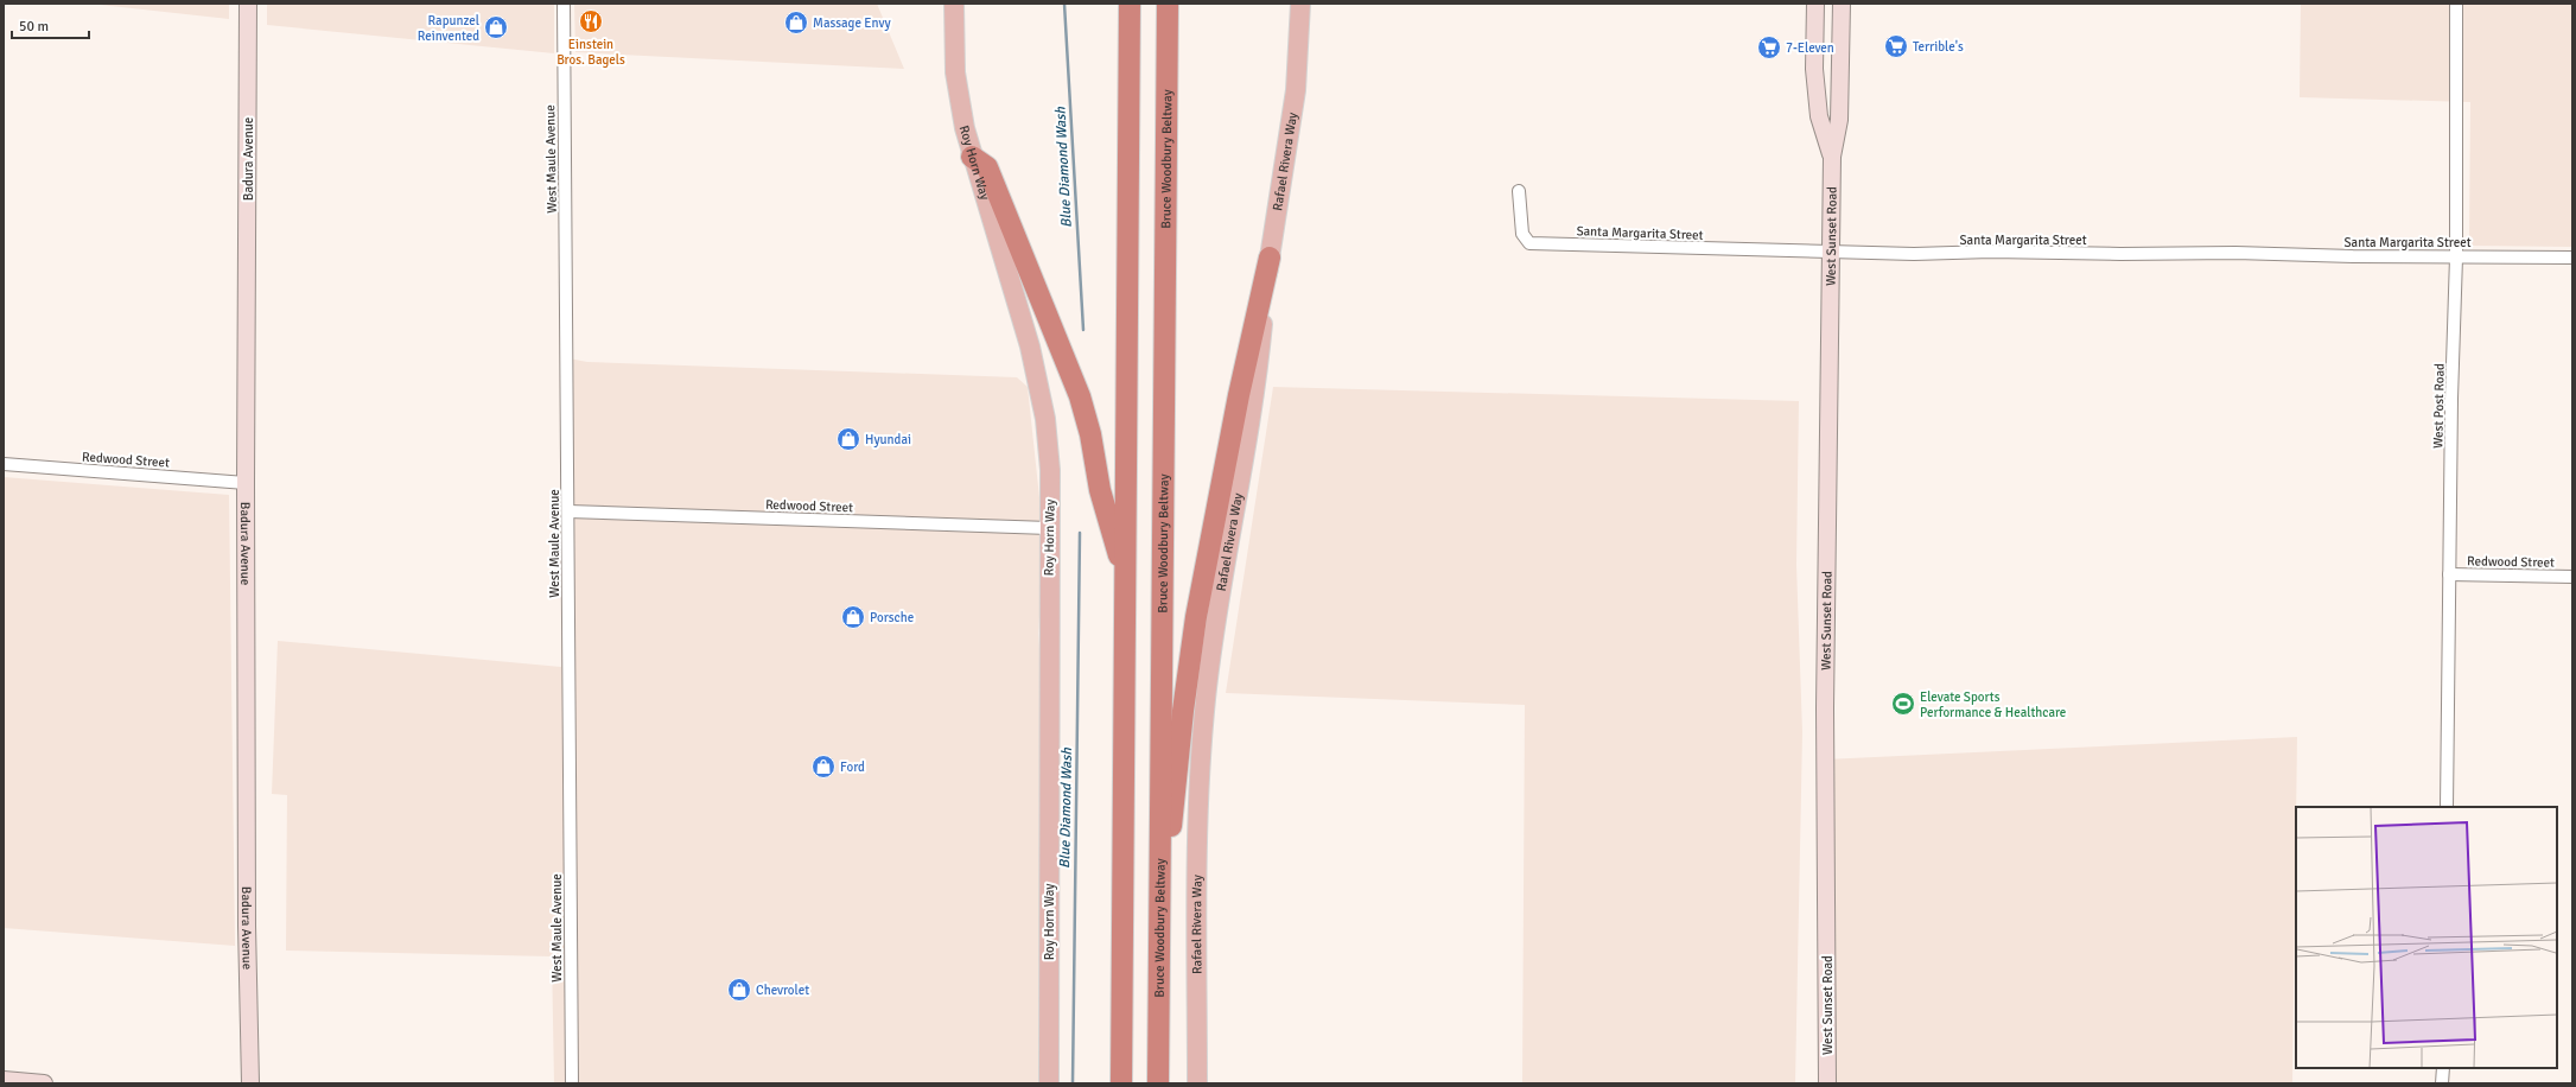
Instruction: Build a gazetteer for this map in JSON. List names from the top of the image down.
{
  "streets": {
    "highway": ["Bruce Woodbury Beltway"],
    "main road": [
      "Badura Avenue",
      "Rafael Rivera Way",
      "Roy Horn Way",
      "West Sunset Road"
    ],
    "street": [
      "West Maule Avenue",
      "Santa Margarita Street",
      "West Post Road",
      "Redwood Street"
    ]
  },
  "crossings": [
    ["Badura Avenue", "Redwood Street"],
    ["West Maule Avenue", "Redwood Street"],
    ["Roy Horn Way", "Redwood Street"],
    ["Santa Margarita Street", "West Sunset Road"],
    ["Santa Margarita Street", "West Post Road"],
    ["West Post Road", "Redwood Street"]
  ],
  "water": ["Blue Diamond Wash"],
  "places": {
    "restaurant": ["Einstein Bros. Bagels"],
    "shop": [
      "Massage Envy",
      "Rapunzel Reinvented",
      "Hyundai",
      "Porsche",
      "Ford",
      "Chevrolet"
    ],
    "supermarket": ["Terrible's", "7-Eleven"],
    "sports": ["Elevate Sports Performance & Healthcare"]
  },
  "scale_bar": "50 m"
}
